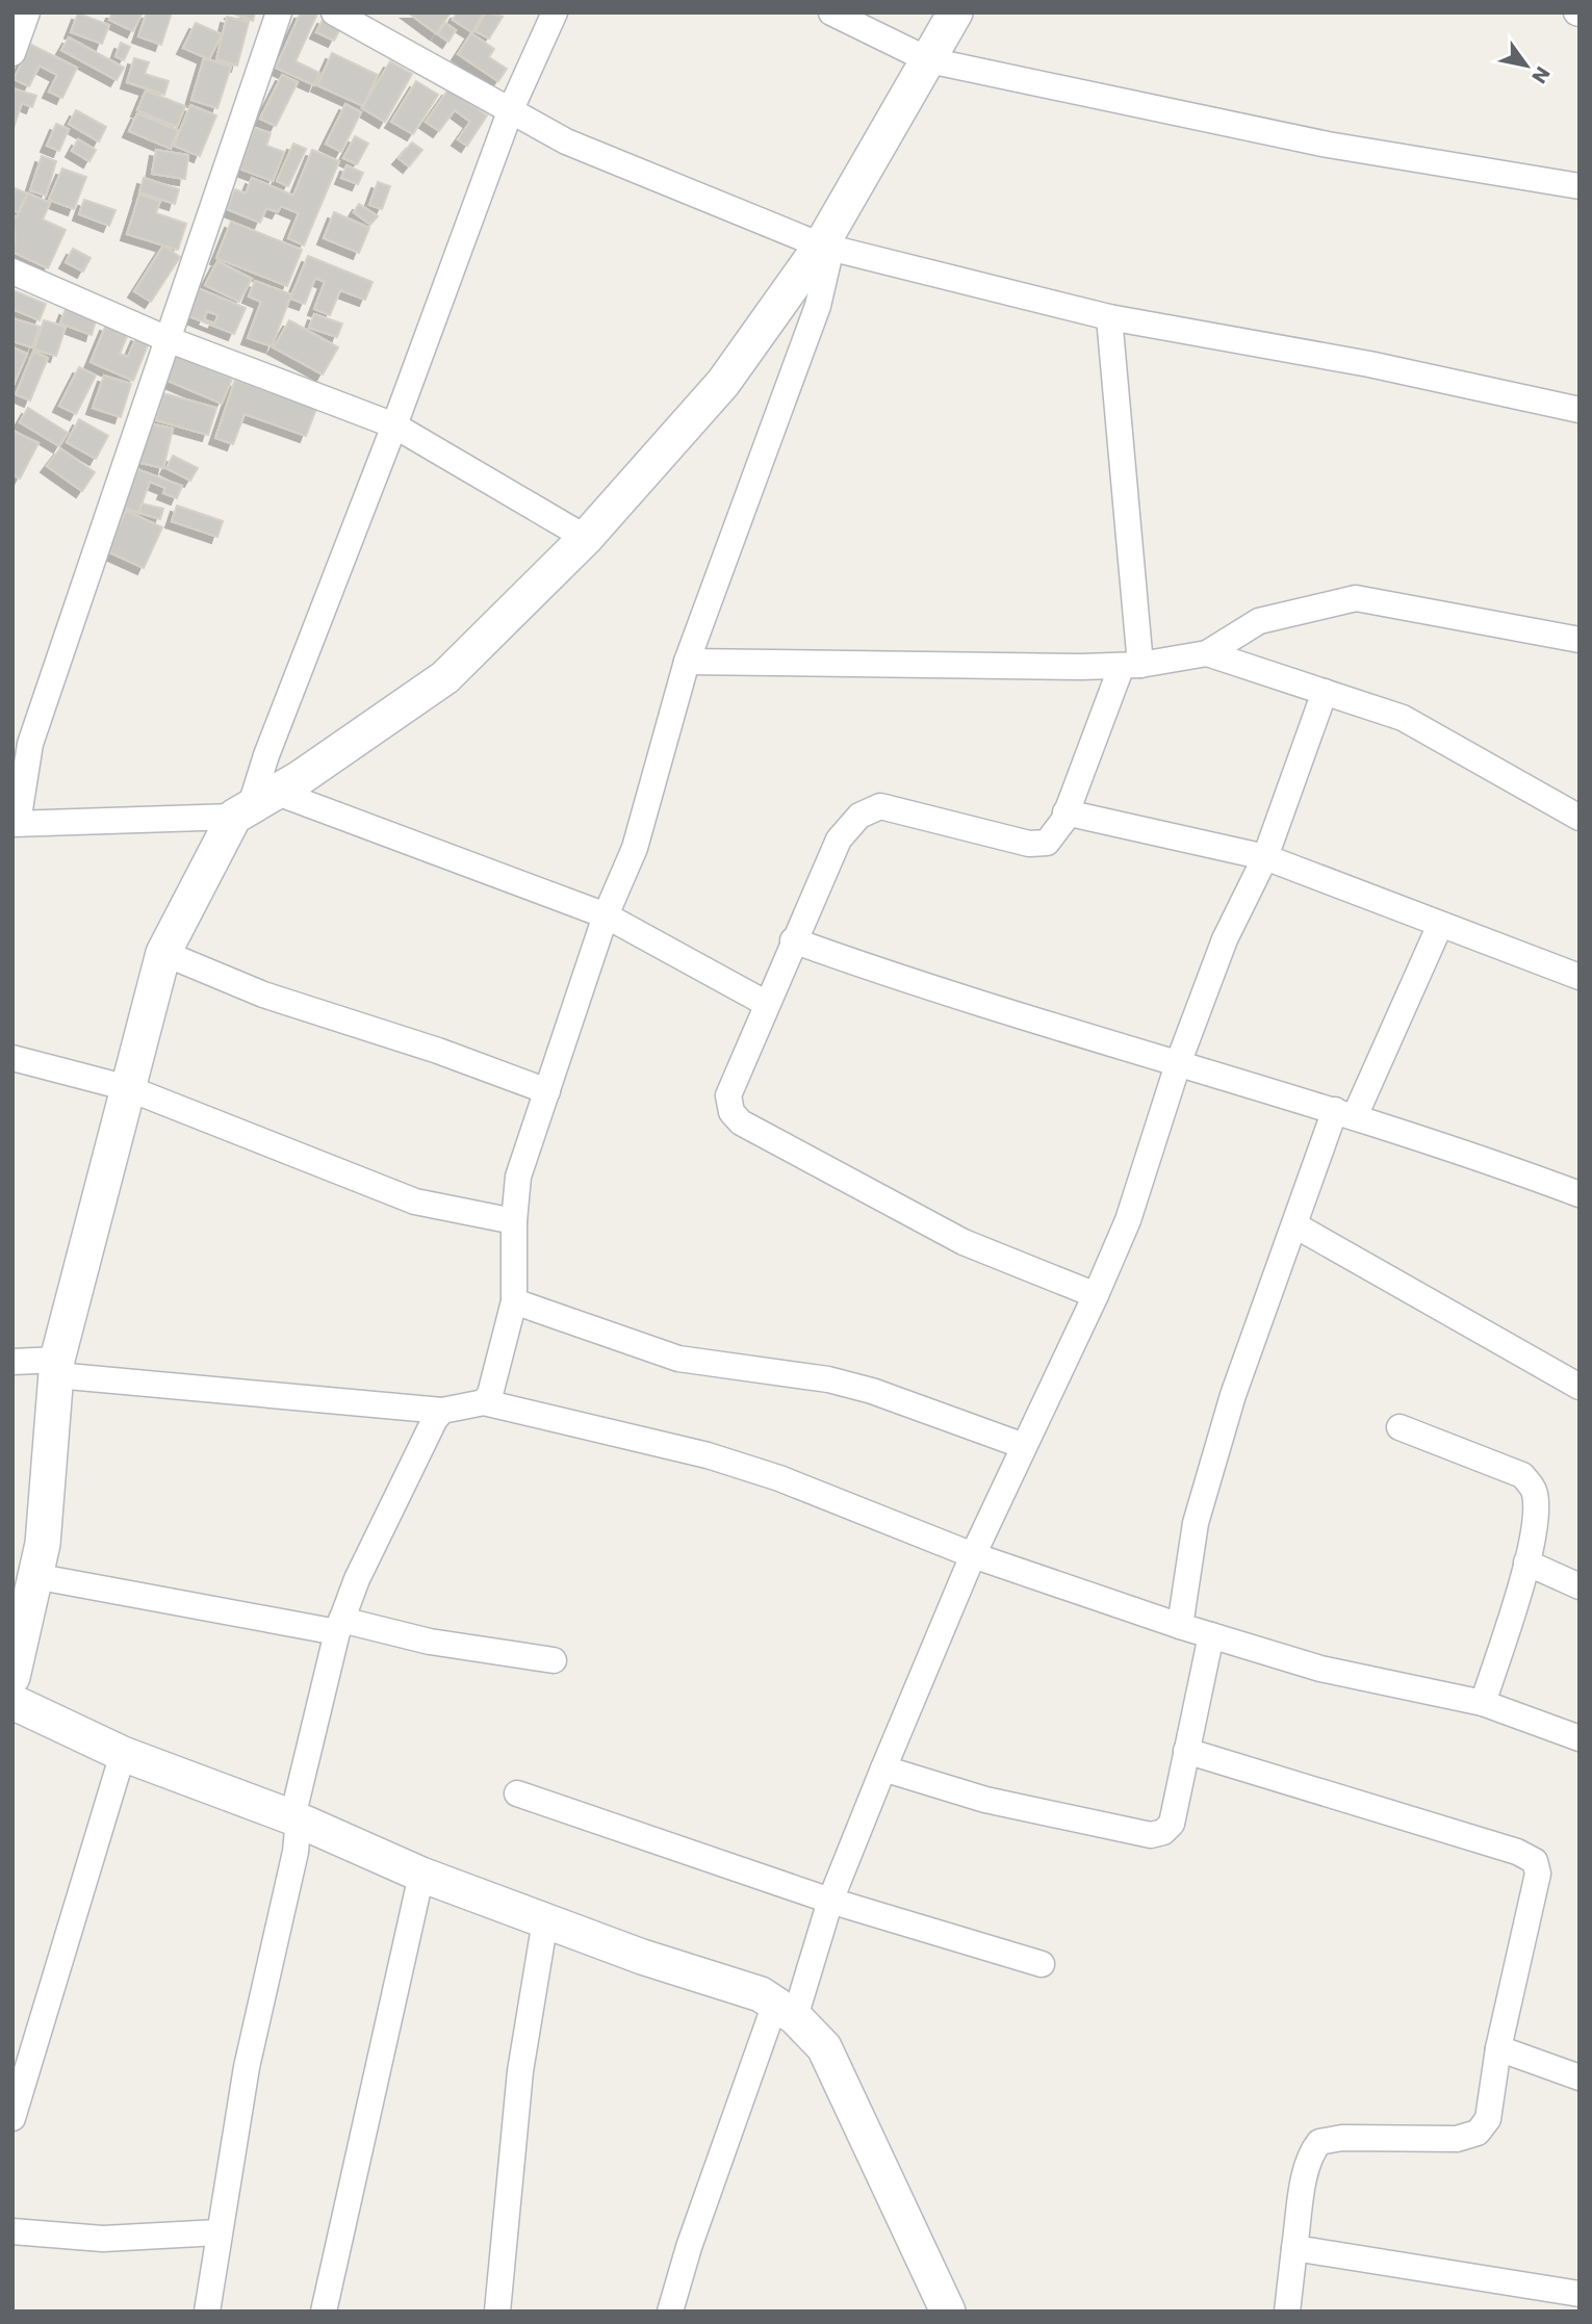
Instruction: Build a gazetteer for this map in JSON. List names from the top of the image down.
{
  "north": "bottom right"
}
